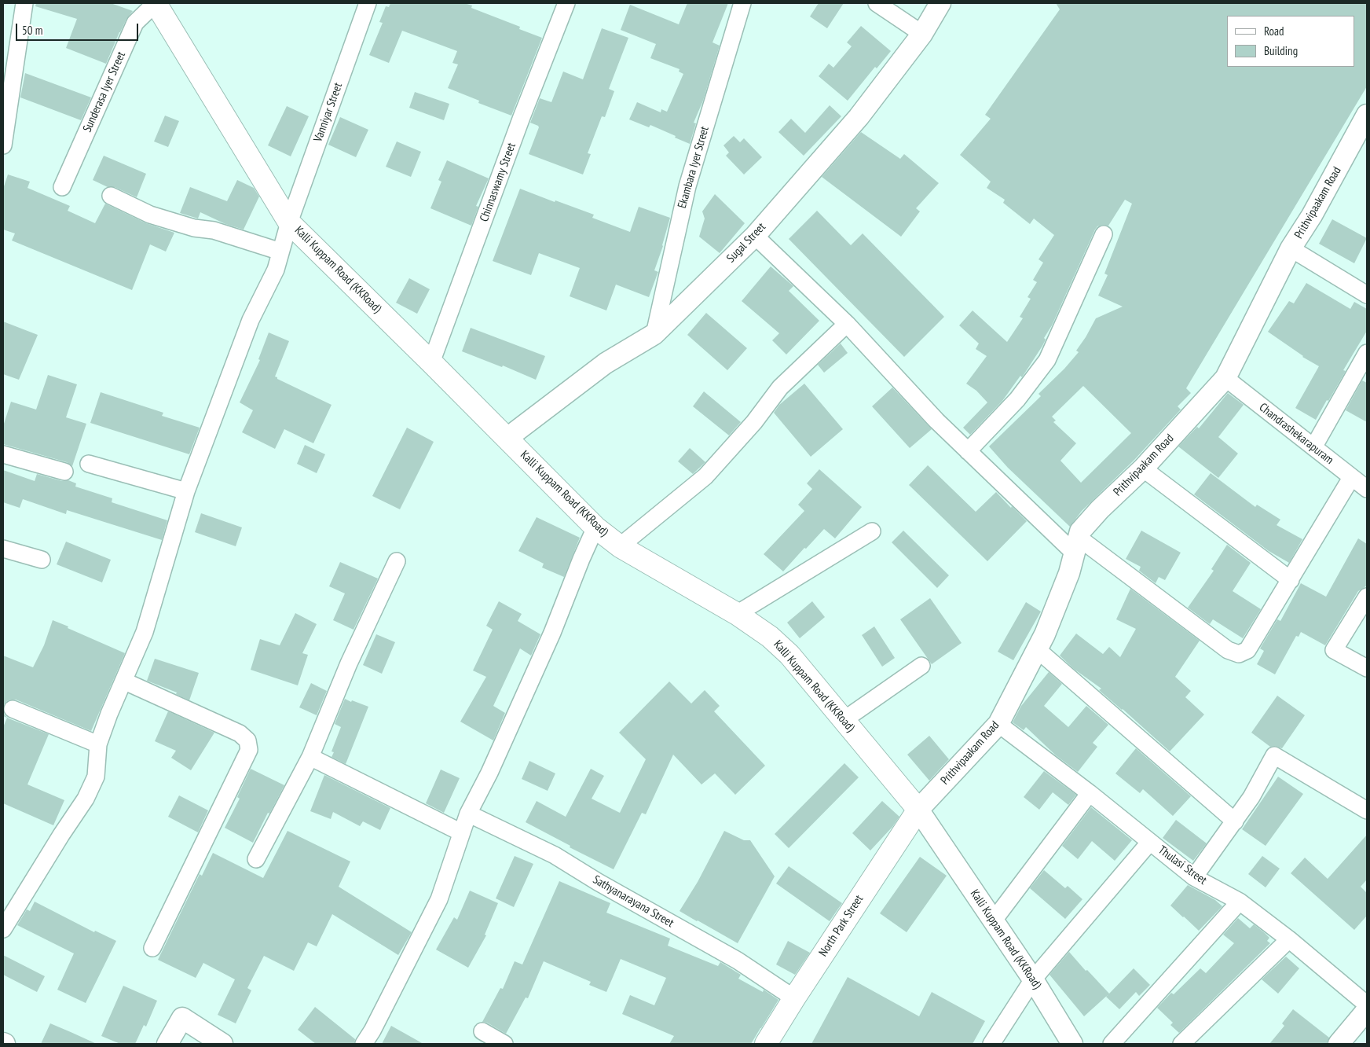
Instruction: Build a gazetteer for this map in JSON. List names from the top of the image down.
{
  "streets": {
    "main road": ["Kalli Kuppam Road (KKRoad)", "North Park Street"],
    "street": [
      "Sunderasa Iyer Street",
      "Vanniyar Street",
      "Ekambara Iyer Street",
      "Chinnaswamy Street",
      "Prithvipaakam Road",
      "Sugal Street",
      "Chandrashekarapuram",
      "Thulasi Street",
      "Sathyanarayana Street"
    ]
  },
  "crossings": [
    ["Sunderasa Iyer Street", "Kalli Kuppam Road (KKRoad)"],
    ["Vanniyar Street", "Kalli Kuppam Road (KKRoad)"],
    ["Ekambara Iyer Street", "Sugal Street"],
    ["Chinnaswamy Street", "Kalli Kuppam Road (KKRoad)"],
    ["Prithvipaakam Road", "Kalli Kuppam Road (KKRoad)"],
    ["Prithvipaakam Road", "Chandrashekarapuram"],
    ["Prithvipaakam Road", "Thulasi Street"],
    ["Prithvipaakam Road", "North Park Street"],
    ["Sugal Street", "Kalli Kuppam Road (KKRoad)"],
    ["Kalli Kuppam Road (KKRoad)", "North Park Street"],
    ["Sathyanarayana Street", "North Park Street"]
  ],
  "legend": ["Road", "Building"],
  "scale_bar": "50 m"
}
